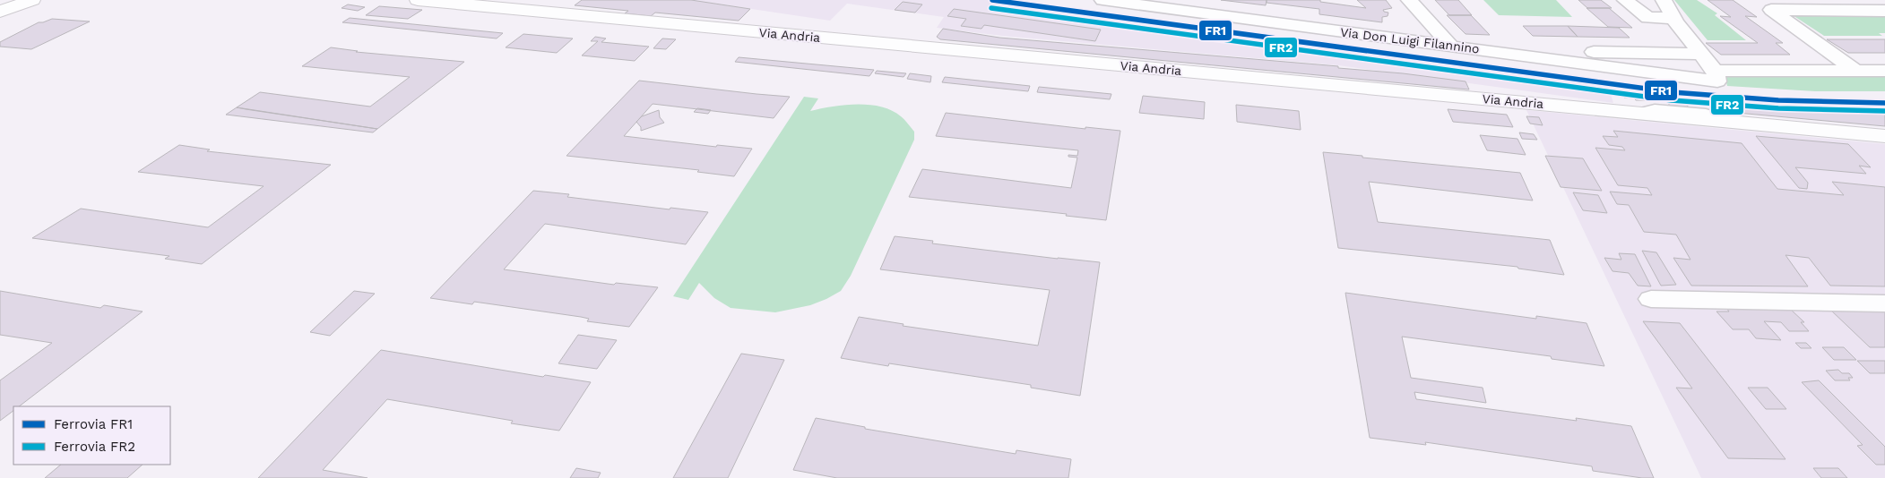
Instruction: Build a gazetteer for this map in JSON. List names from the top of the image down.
{
  "streets": {
    "main road": ["Via Andria"],
    "street": ["Via Don Luigi Filannino"]
  },
  "lines": ["rail line FR1", "rail line FR2"],
  "legend": ["Ferrovia FR1", "Ferrovia FR2"]
}
